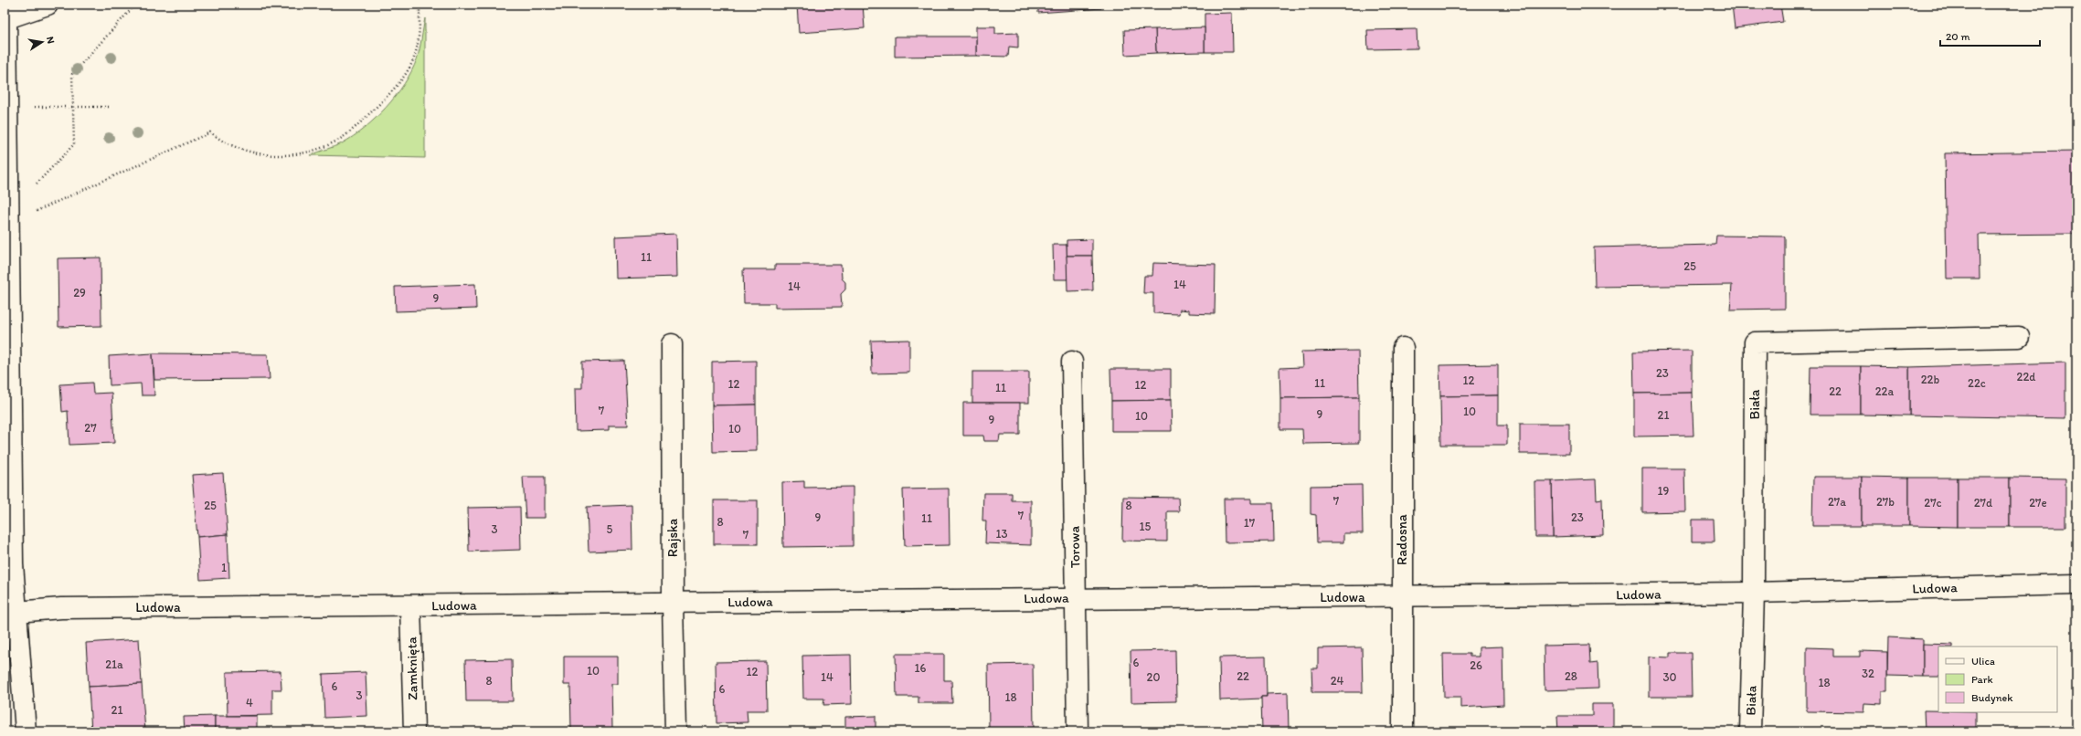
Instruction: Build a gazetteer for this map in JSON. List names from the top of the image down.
{
  "streets": {
    "street": [
      "Biała",
      "Rajska",
      "Radosna",
      "Torowa",
      "Ludowa",
      "Zamknięta"
    ]
  },
  "crossings": [
    ["Biała", "Ludowa"],
    ["Rajska", "Ludowa"],
    ["Radosna", "Ludowa"],
    ["Torowa", "Ludowa"],
    ["Ludowa", "Zamknięta"]
  ],
  "house_numbers": [
    "11",
    "25",
    "14",
    "14",
    "29",
    "9",
    "23",
    "22d",
    "22b",
    "12",
    "11",
    "22c",
    "12",
    "12",
    "11",
    "22",
    "22a",
    "7",
    "10",
    "9",
    "21",
    "10",
    "9",
    "27",
    "10",
    "19",
    "7",
    "27a",
    "27b",
    "27c",
    "27d",
    "27e",
    "25",
    "8",
    "7",
    "9",
    "23",
    "11",
    "8",
    "17",
    "15",
    "3",
    "5",
    "13",
    "7",
    "1",
    "6",
    "21a",
    "26",
    "16",
    "10",
    "12",
    "32",
    "22",
    "28",
    "14",
    "20",
    "30",
    "8",
    "24",
    "18",
    "6",
    "6",
    "3",
    "18",
    "4",
    "21"
  ],
  "legend": ["Ulica", "Park", "Budynek"],
  "scale_bar": "20 m",
  "north": "right"
}
